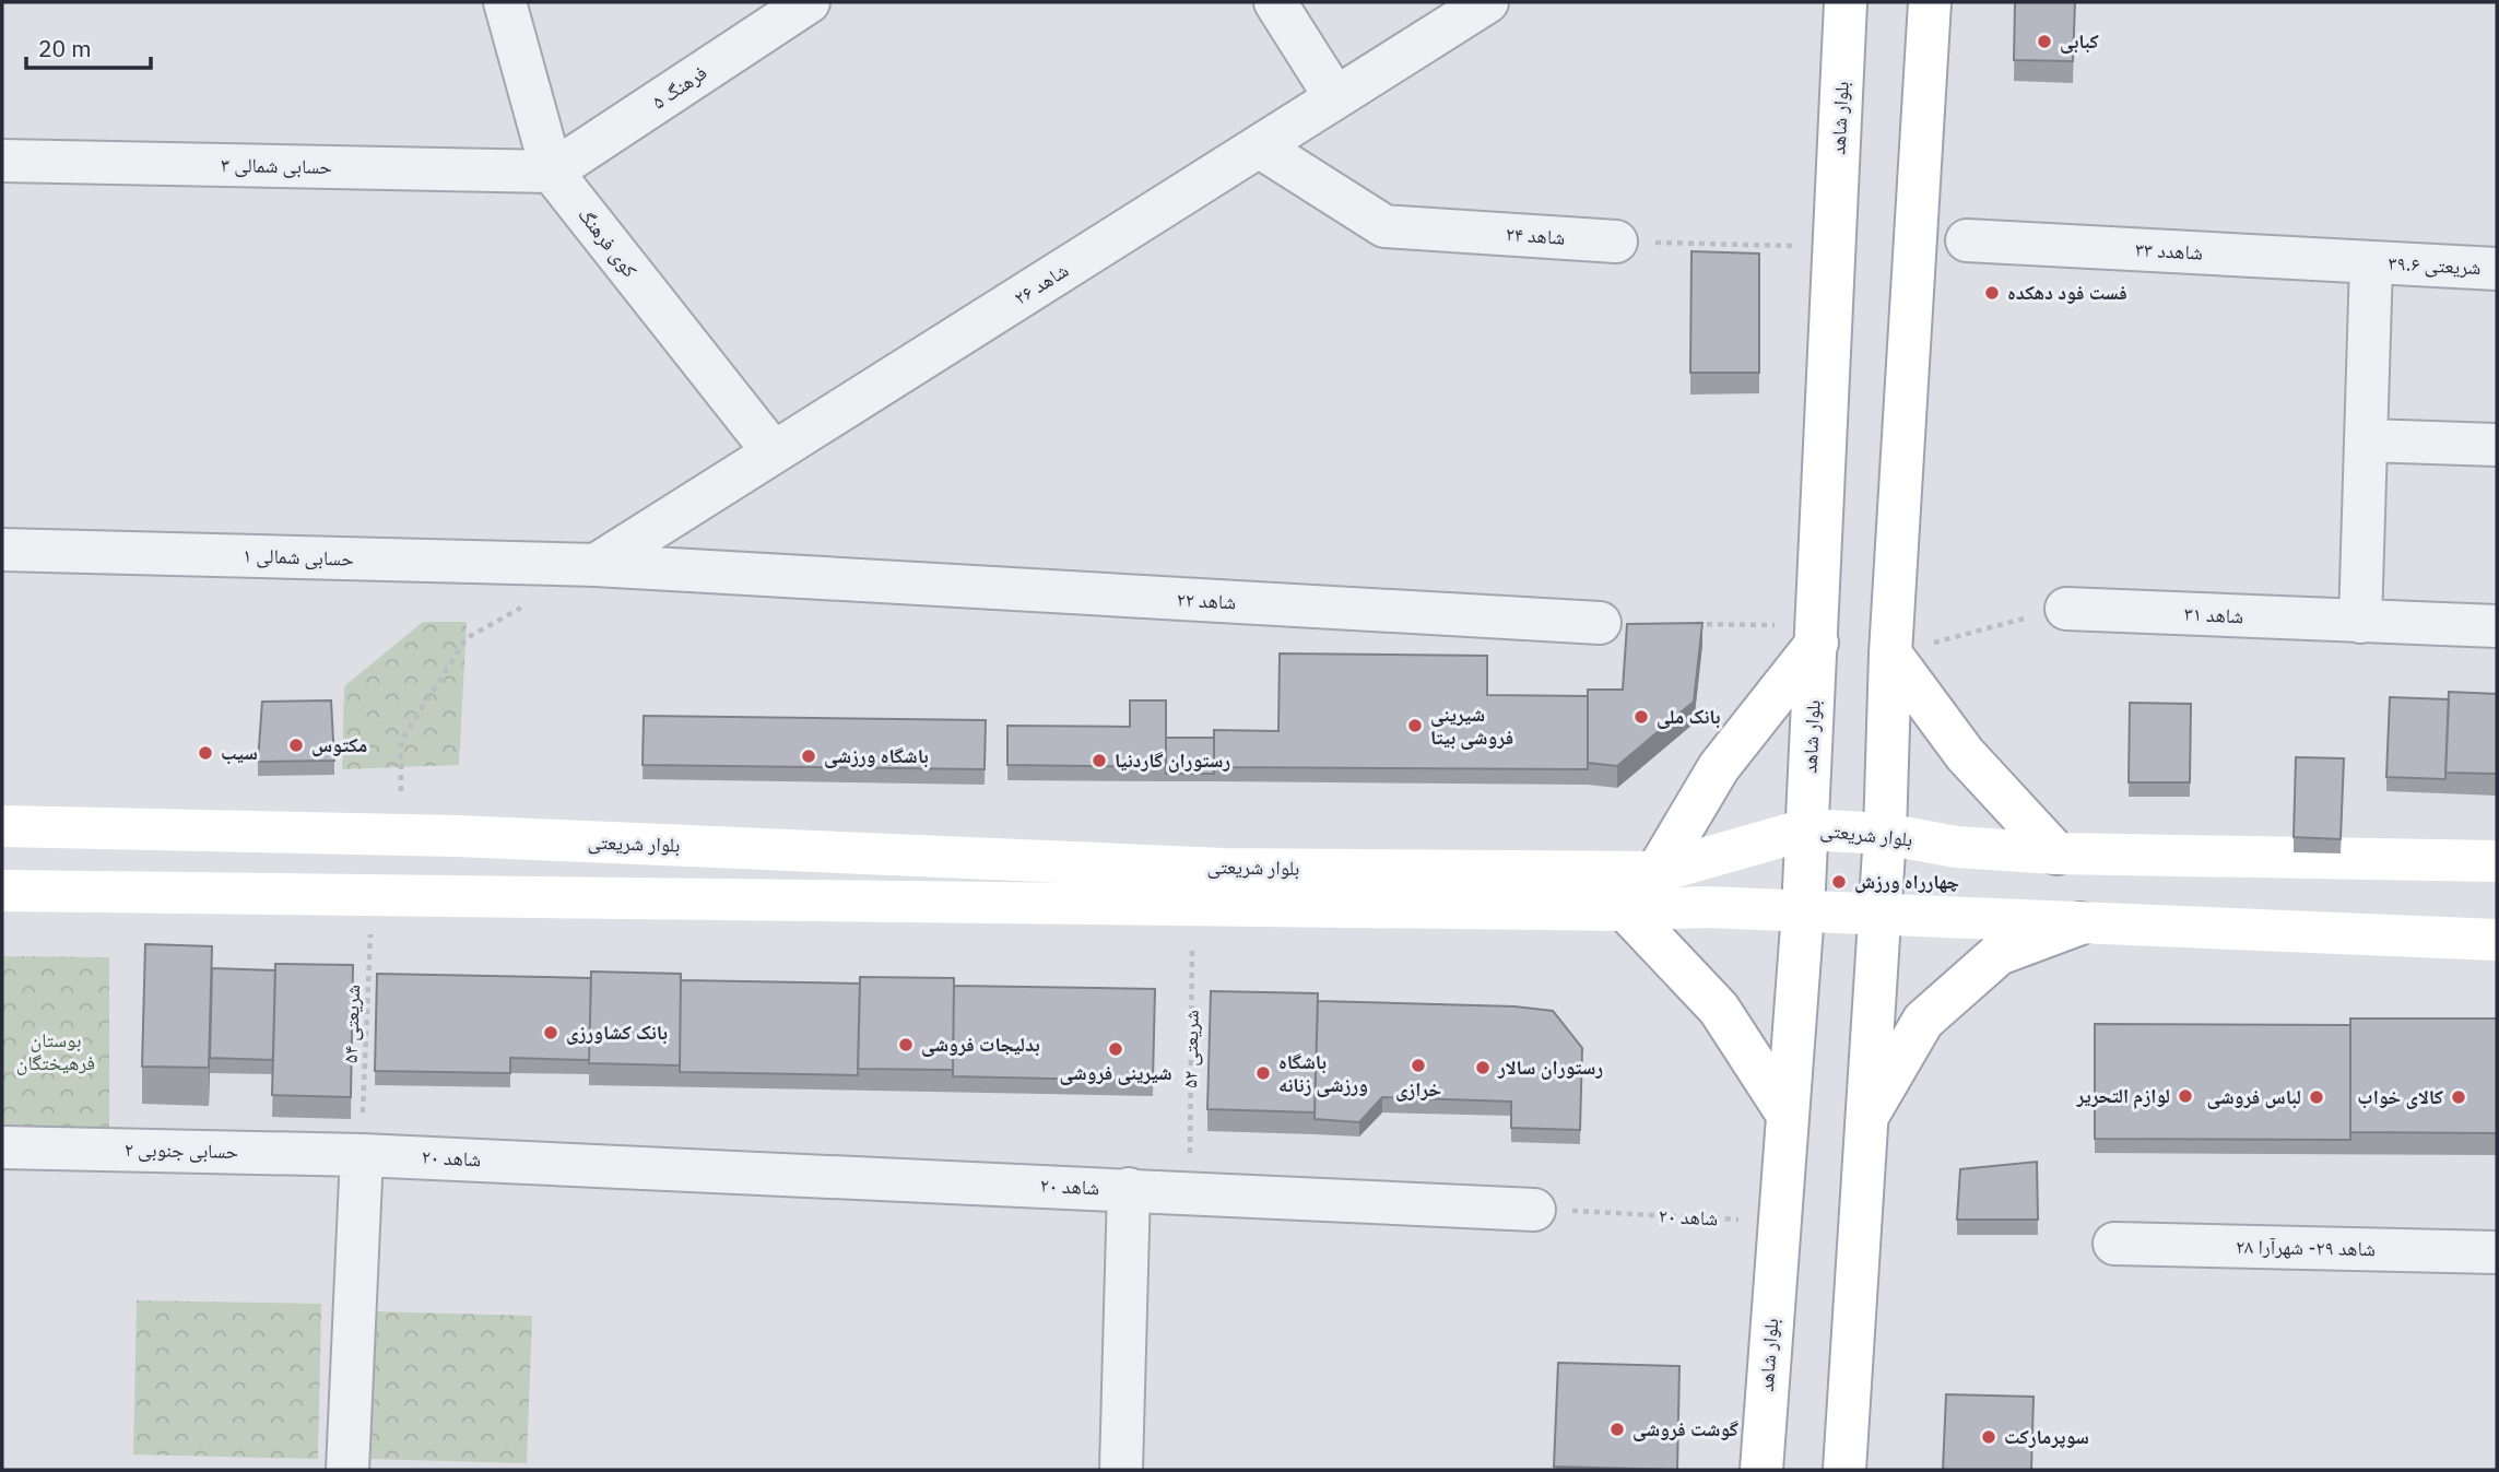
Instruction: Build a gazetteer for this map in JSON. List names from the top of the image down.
{
  "streets": {
    "main road": ["بلوار شاهد", "بلوار شریعتی"],
    "street": [
      "فرهنگ ۵",
      "حسابی شمالی ۳",
      "شاهد ۲۴",
      "کوی فرهنگ",
      "شاهدد ۳۳",
      "شریعتی ۳۹.۶",
      "شاهد ۲۶",
      "حسابی شمالی ۱",
      "شاهد ۲۲",
      "شاهد ۳۱",
      "حسابی جنوبی ۲",
      "شاهد ۲۰",
      "شاهد ۲۹- شهرآرا ۲۸"
    ],
    "path": ["شریعتی ۵۴", "شریعتی ۵۲"]
  },
  "crossings": [
    ["فرهنگ ۵", "حسابی شمالی ۳"],
    ["فرهنگ ۵", "کوی فرهنگ"],
    ["بلوار شاهد", "بلوار شریعتی"],
    ["بلوار شاهد", "شاهد ۲۰"],
    ["حسابی شمالی ۳", "کوی فرهنگ"],
    ["شاهد ۲۴", "شاهد ۲۶"],
    ["کوی فرهنگ", "شاهد ۲۶"],
    ["شاهدد ۳۳", "شریعتی ۳۹.۶"],
    ["شاهد ۲۶", "حسابی شمالی ۱"],
    ["شاهد ۲۶", "شاهد ۲۲"],
    ["حسابی شمالی ۱", "شاهد ۲۲"],
    ["بلوار شریعتی", "شریعتی ۵۴"],
    ["بلوار شریعتی", "شریعتی ۵۲"],
    ["شریعتی ۵۴", "حسابی جنوبی ۲"],
    ["شریعتی ۵۴", "شاهد ۲۰"],
    ["شریعتی ۵۲", "شاهد ۲۰"],
    ["حسابی جنوبی ۲", "شاهد ۲۰"]
  ],
  "parks": ["بوستان فرهیختگان"],
  "places": [
    "کبابی",
    "فست فود دهکده",
    "بانک ملی",
    "شیرینی فروشی بیتا",
    "مکتوس",
    "سیب",
    "باشگاه ورزشی",
    "رستوران گاردنیا",
    "چهارراه ورزش",
    "بانک کشاورزی",
    "بدلیجات فروشی",
    "شیرینی فروشی",
    "خرازی",
    "رستوران سالار",
    "باشگاه ورزشی زنانه",
    "لوازم التحریر",
    "لباس فروشی",
    "کالای خواب",
    "گوشت فروشی",
    "سوپرمارکت"
  ],
  "scale_bar": "20 m"
}
